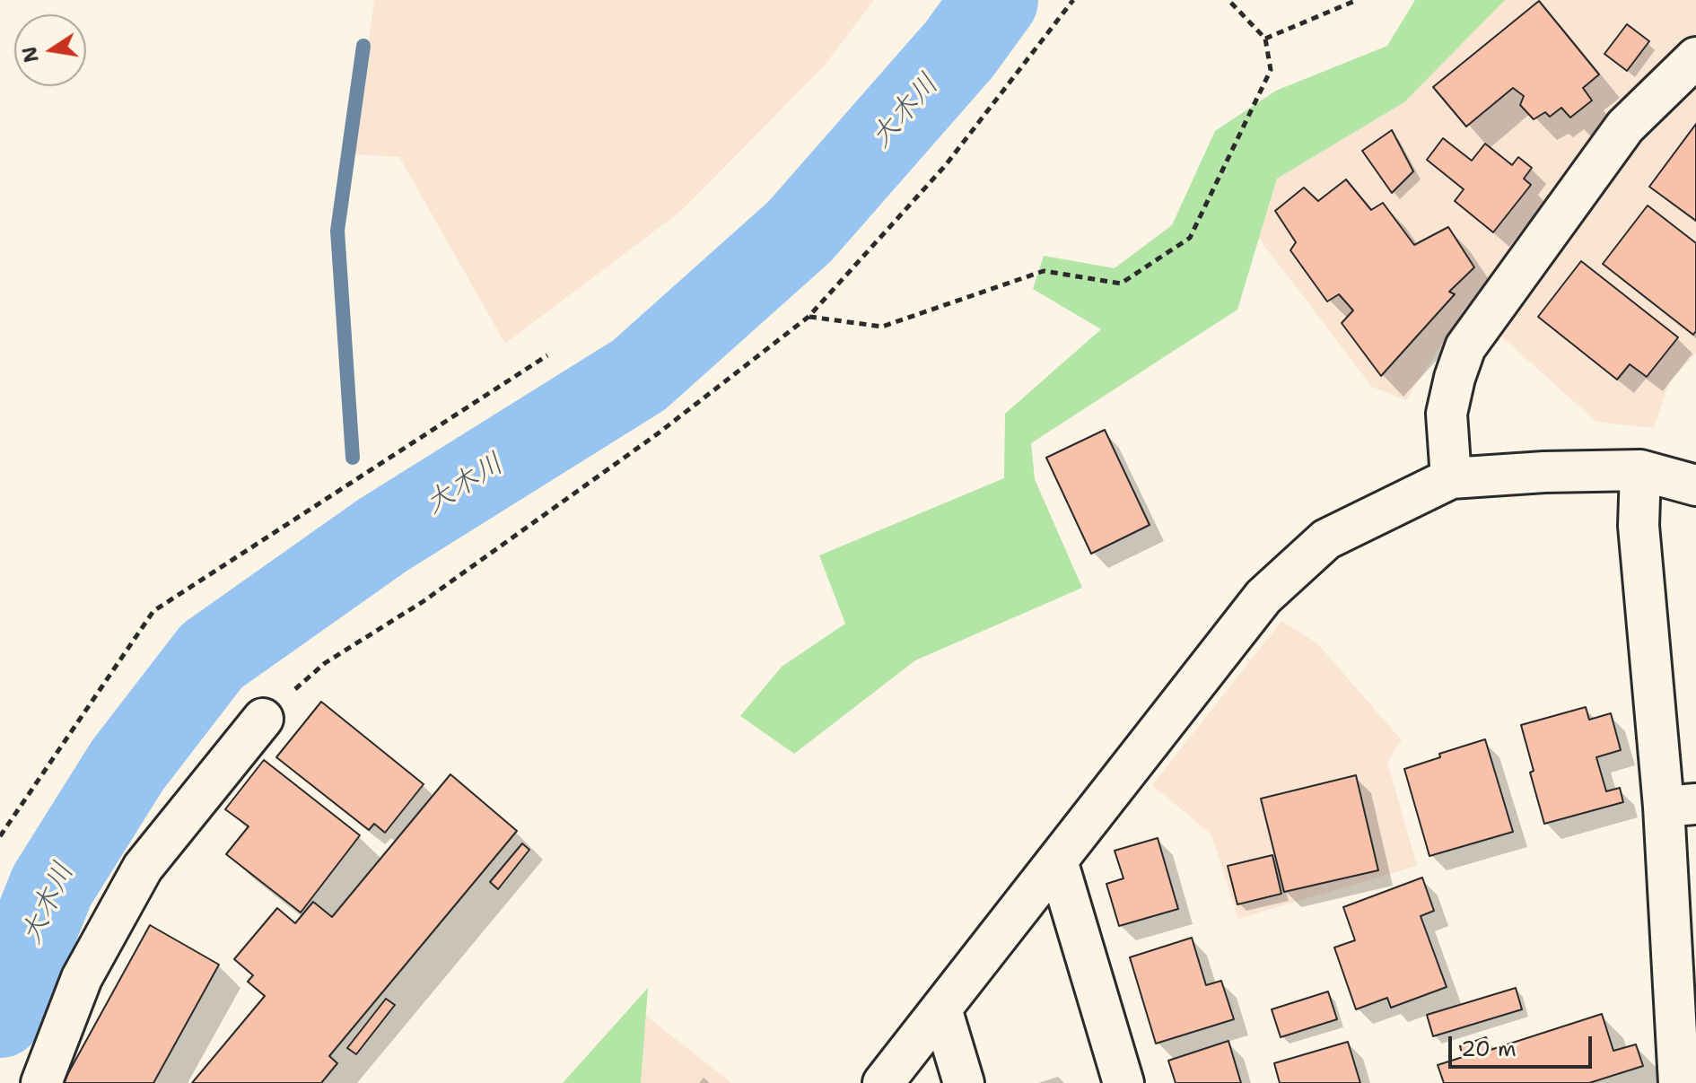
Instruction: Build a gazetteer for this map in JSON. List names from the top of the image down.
{
  "water": ["大木川"],
  "scale_bar": "20 m",
  "north": "left"
}
